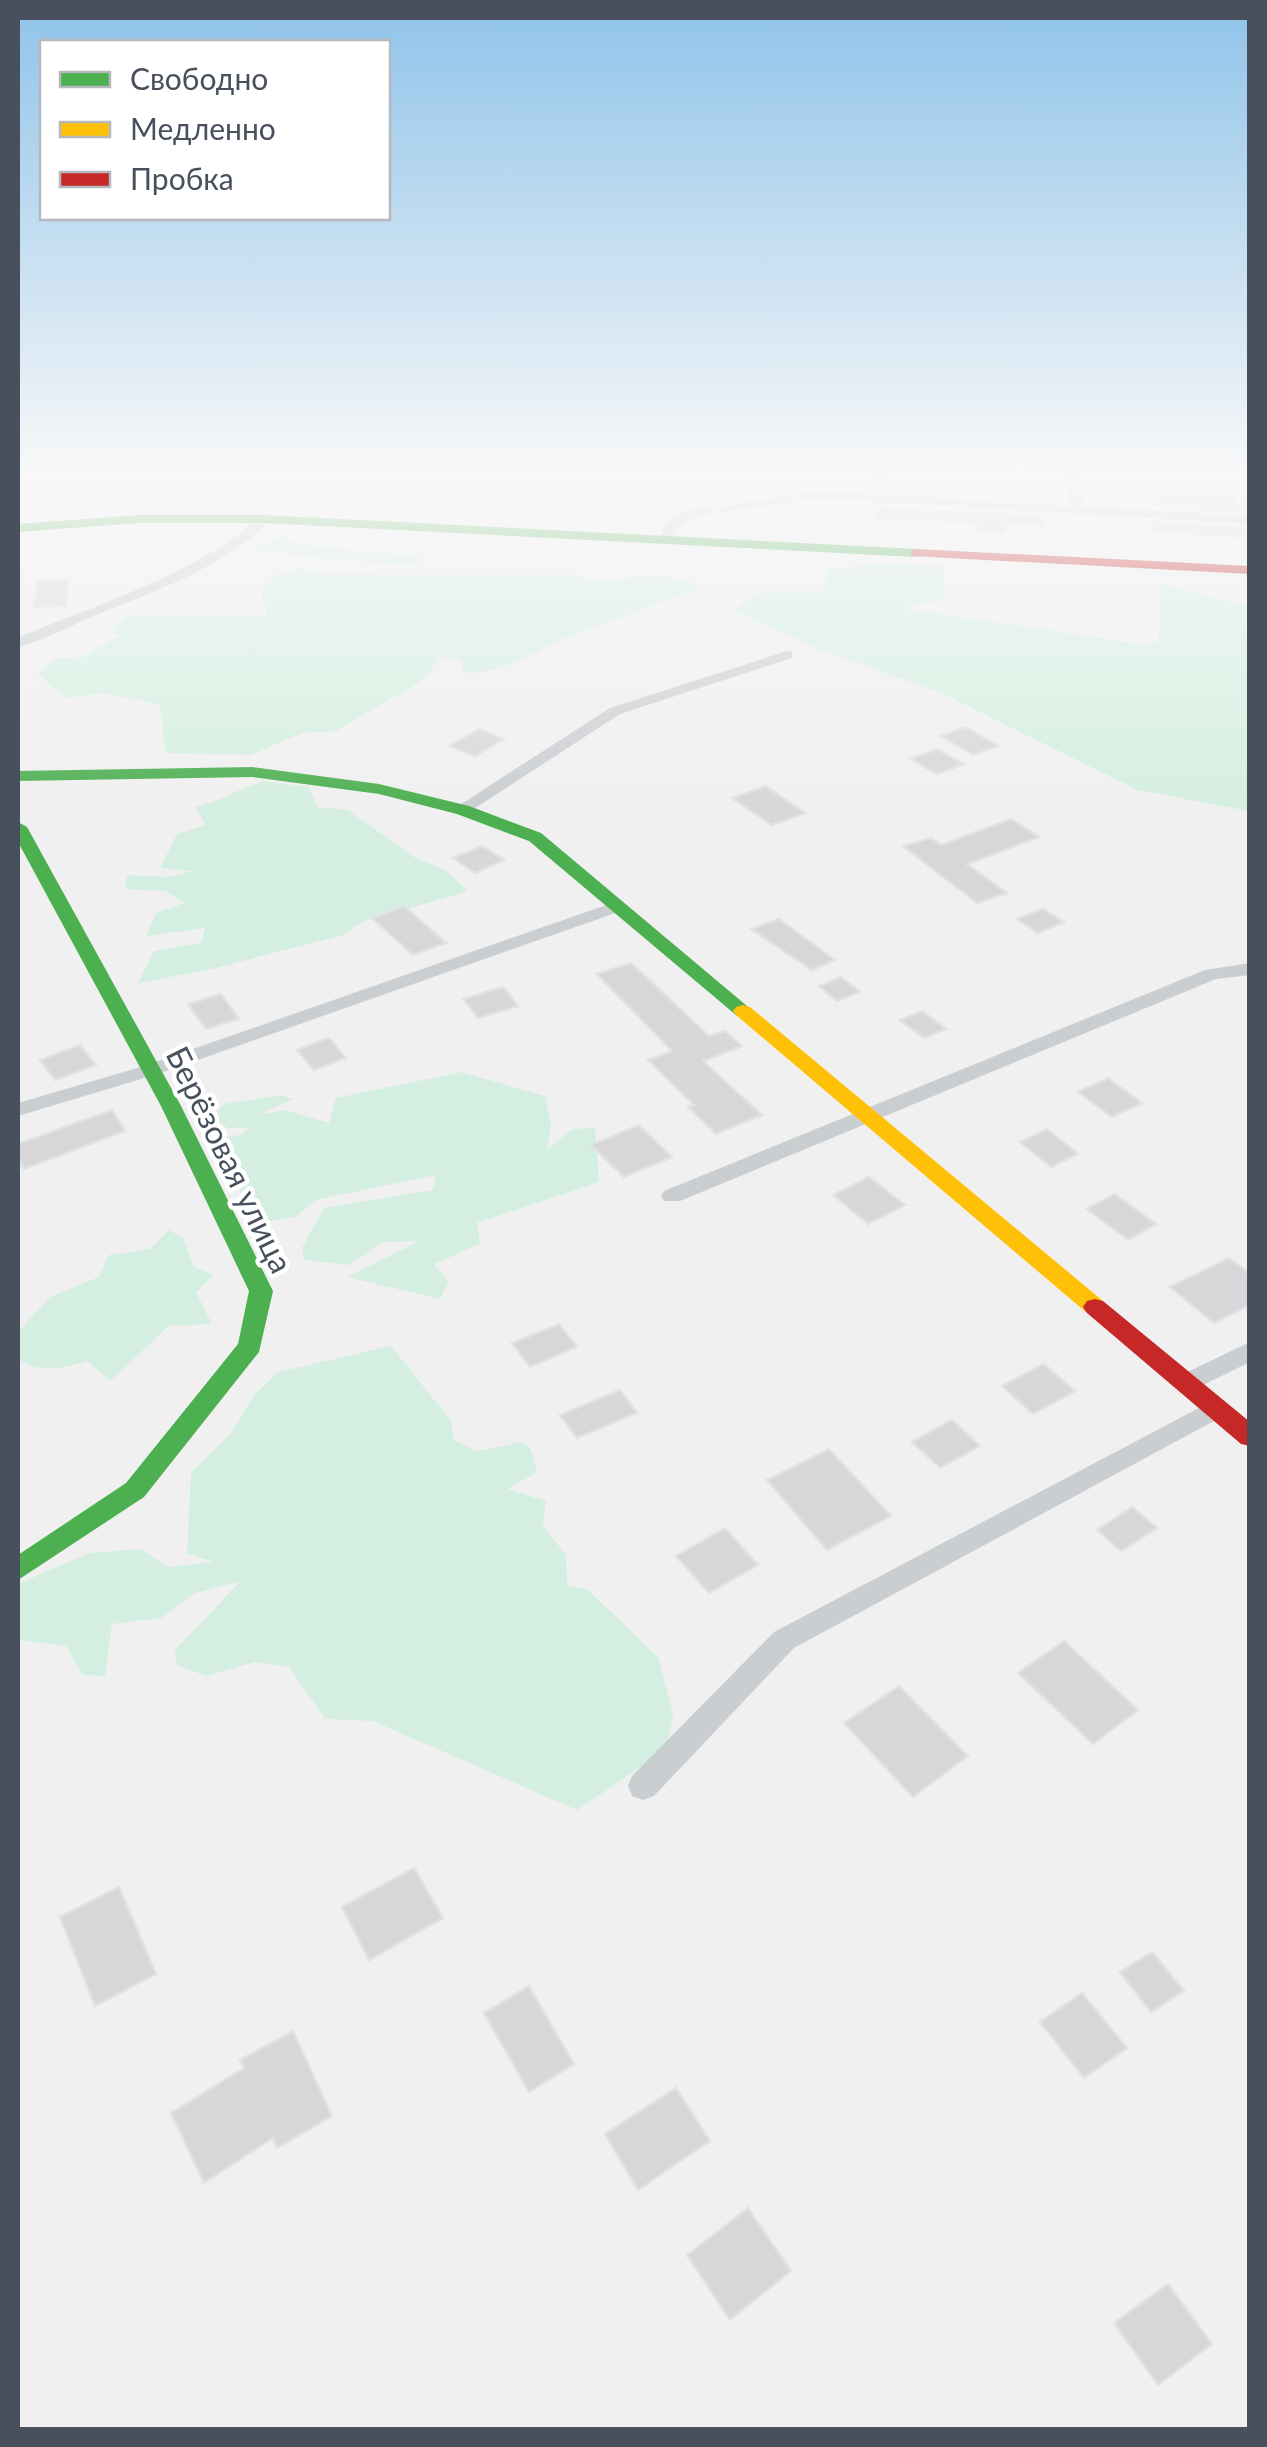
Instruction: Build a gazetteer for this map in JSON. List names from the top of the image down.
{
  "streets": {
    "street": ["Берёзовая улица"]
  },
  "legend": ["Свободно", "Медленно", "Пробка"]
}
